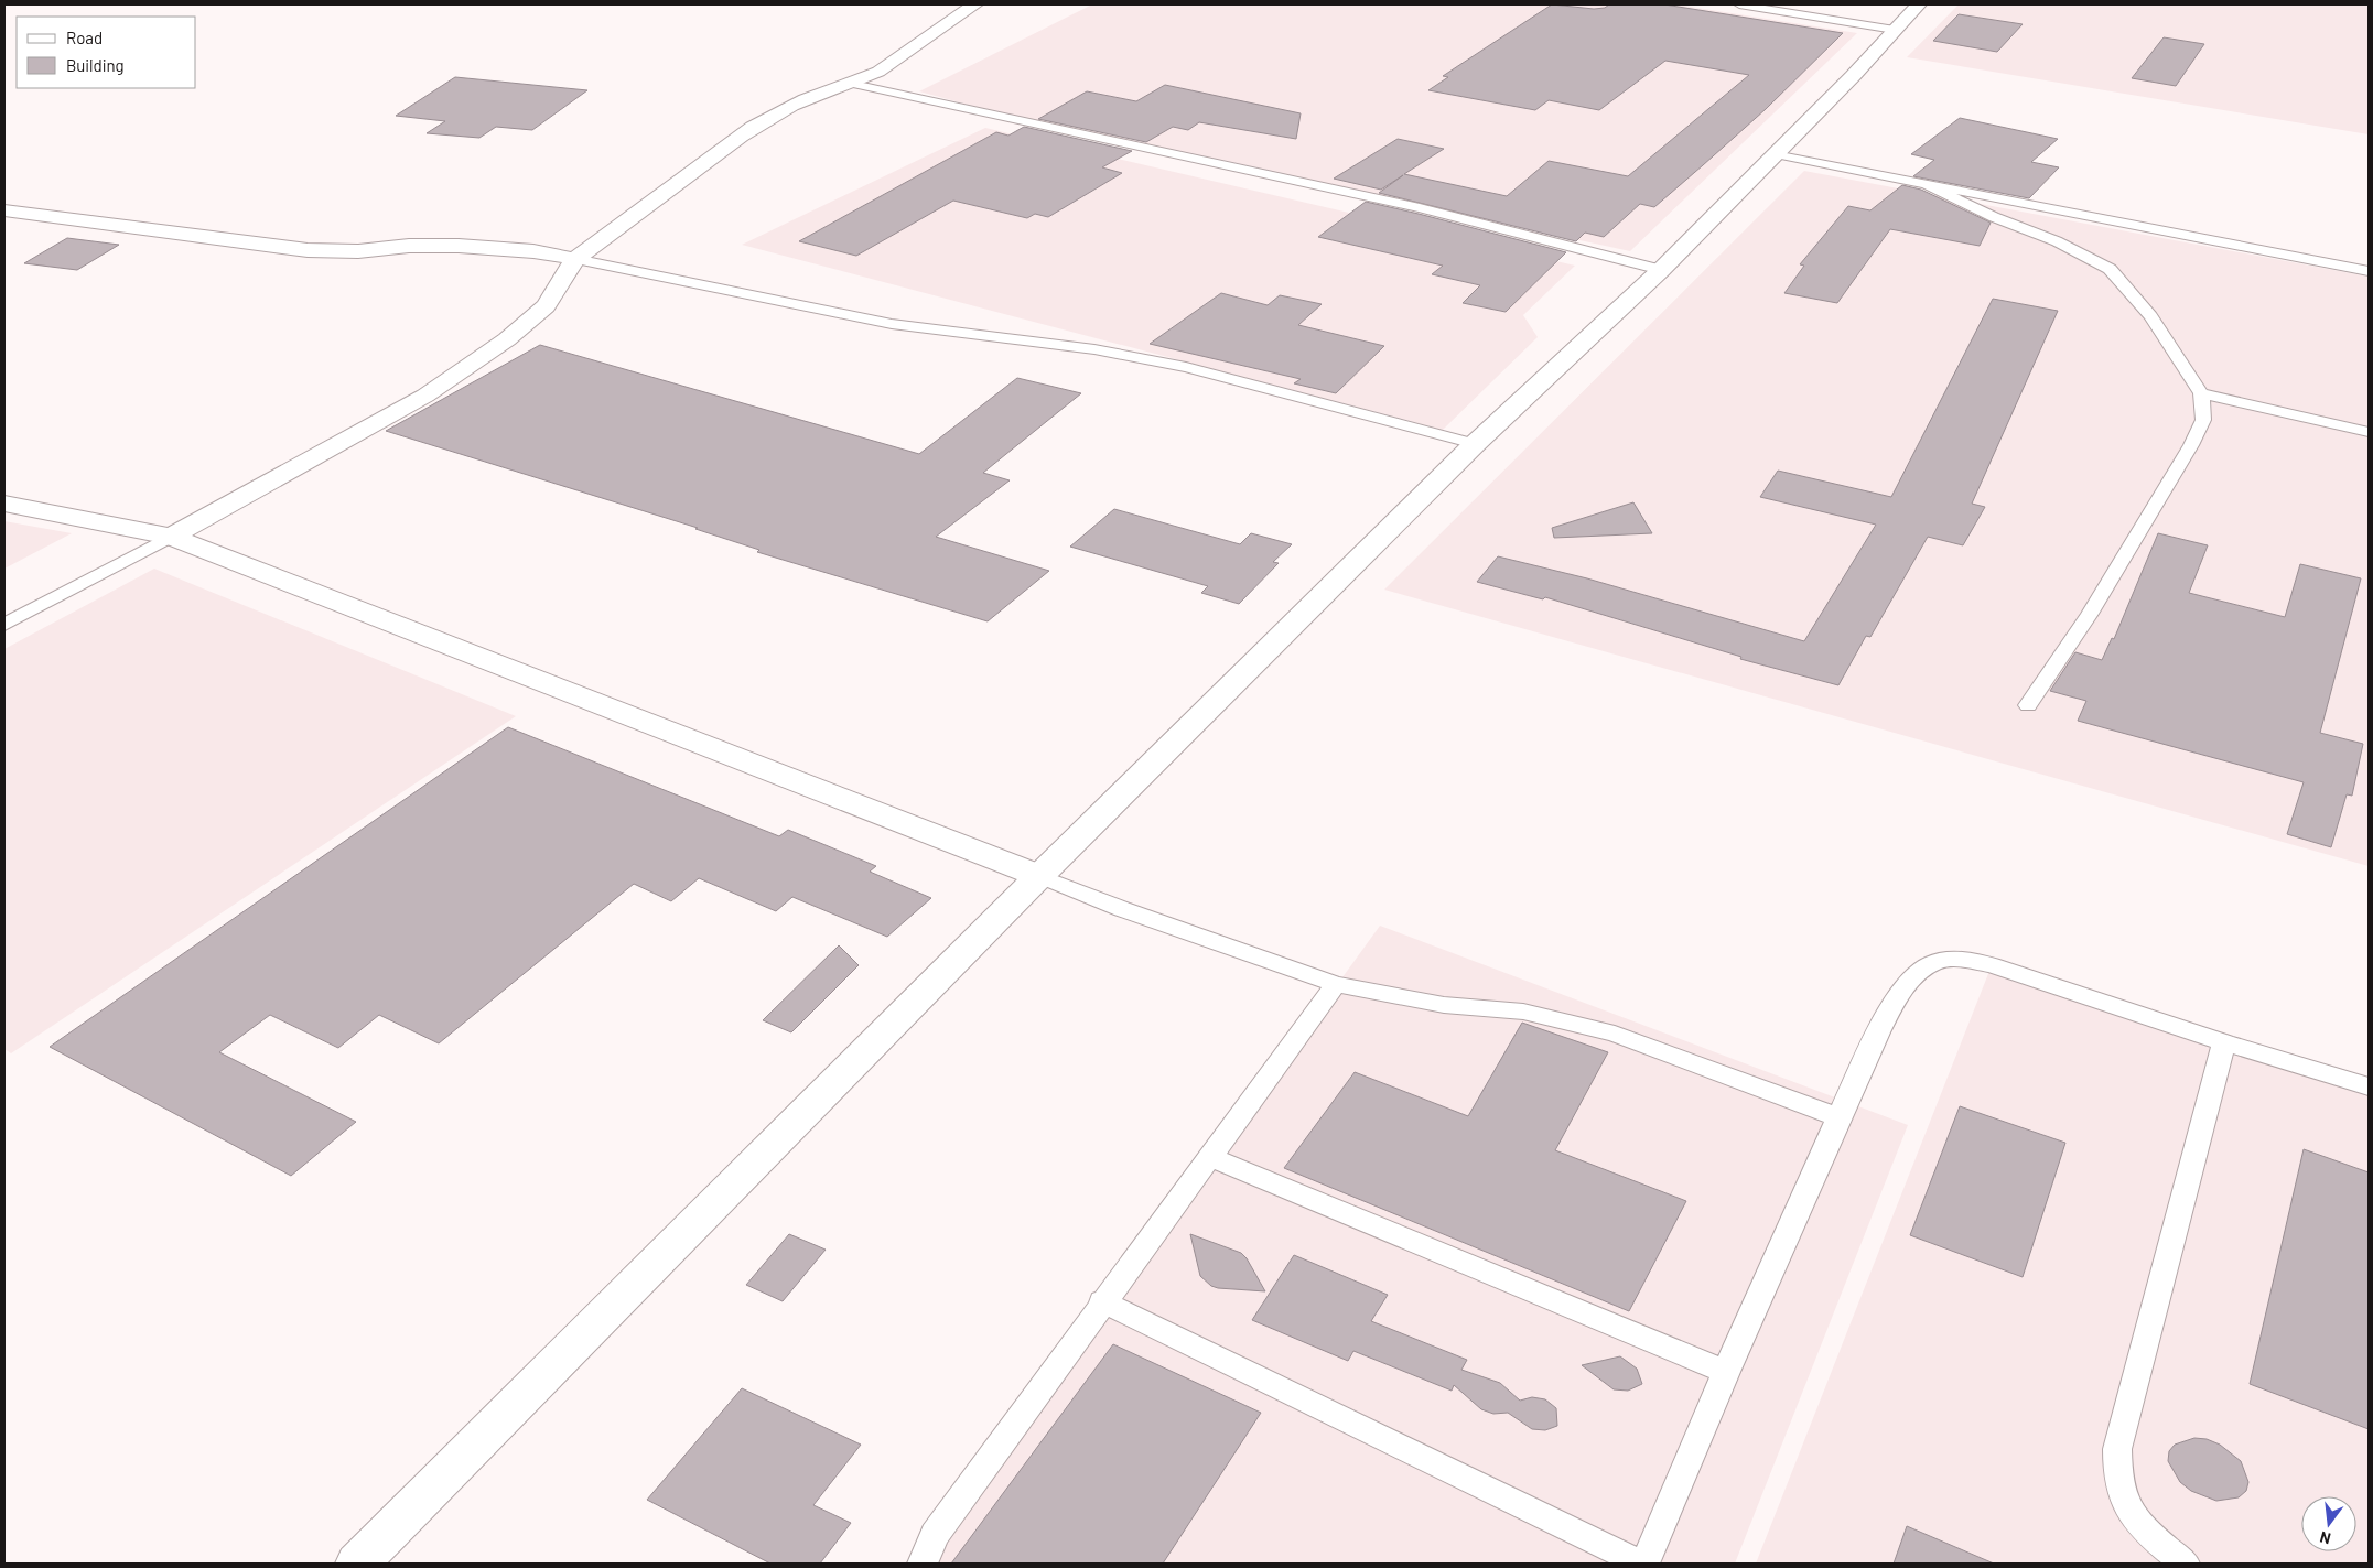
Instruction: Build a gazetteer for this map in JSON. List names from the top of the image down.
{
  "legend": ["Road", "Building"],
  "north": "bottom"
}
